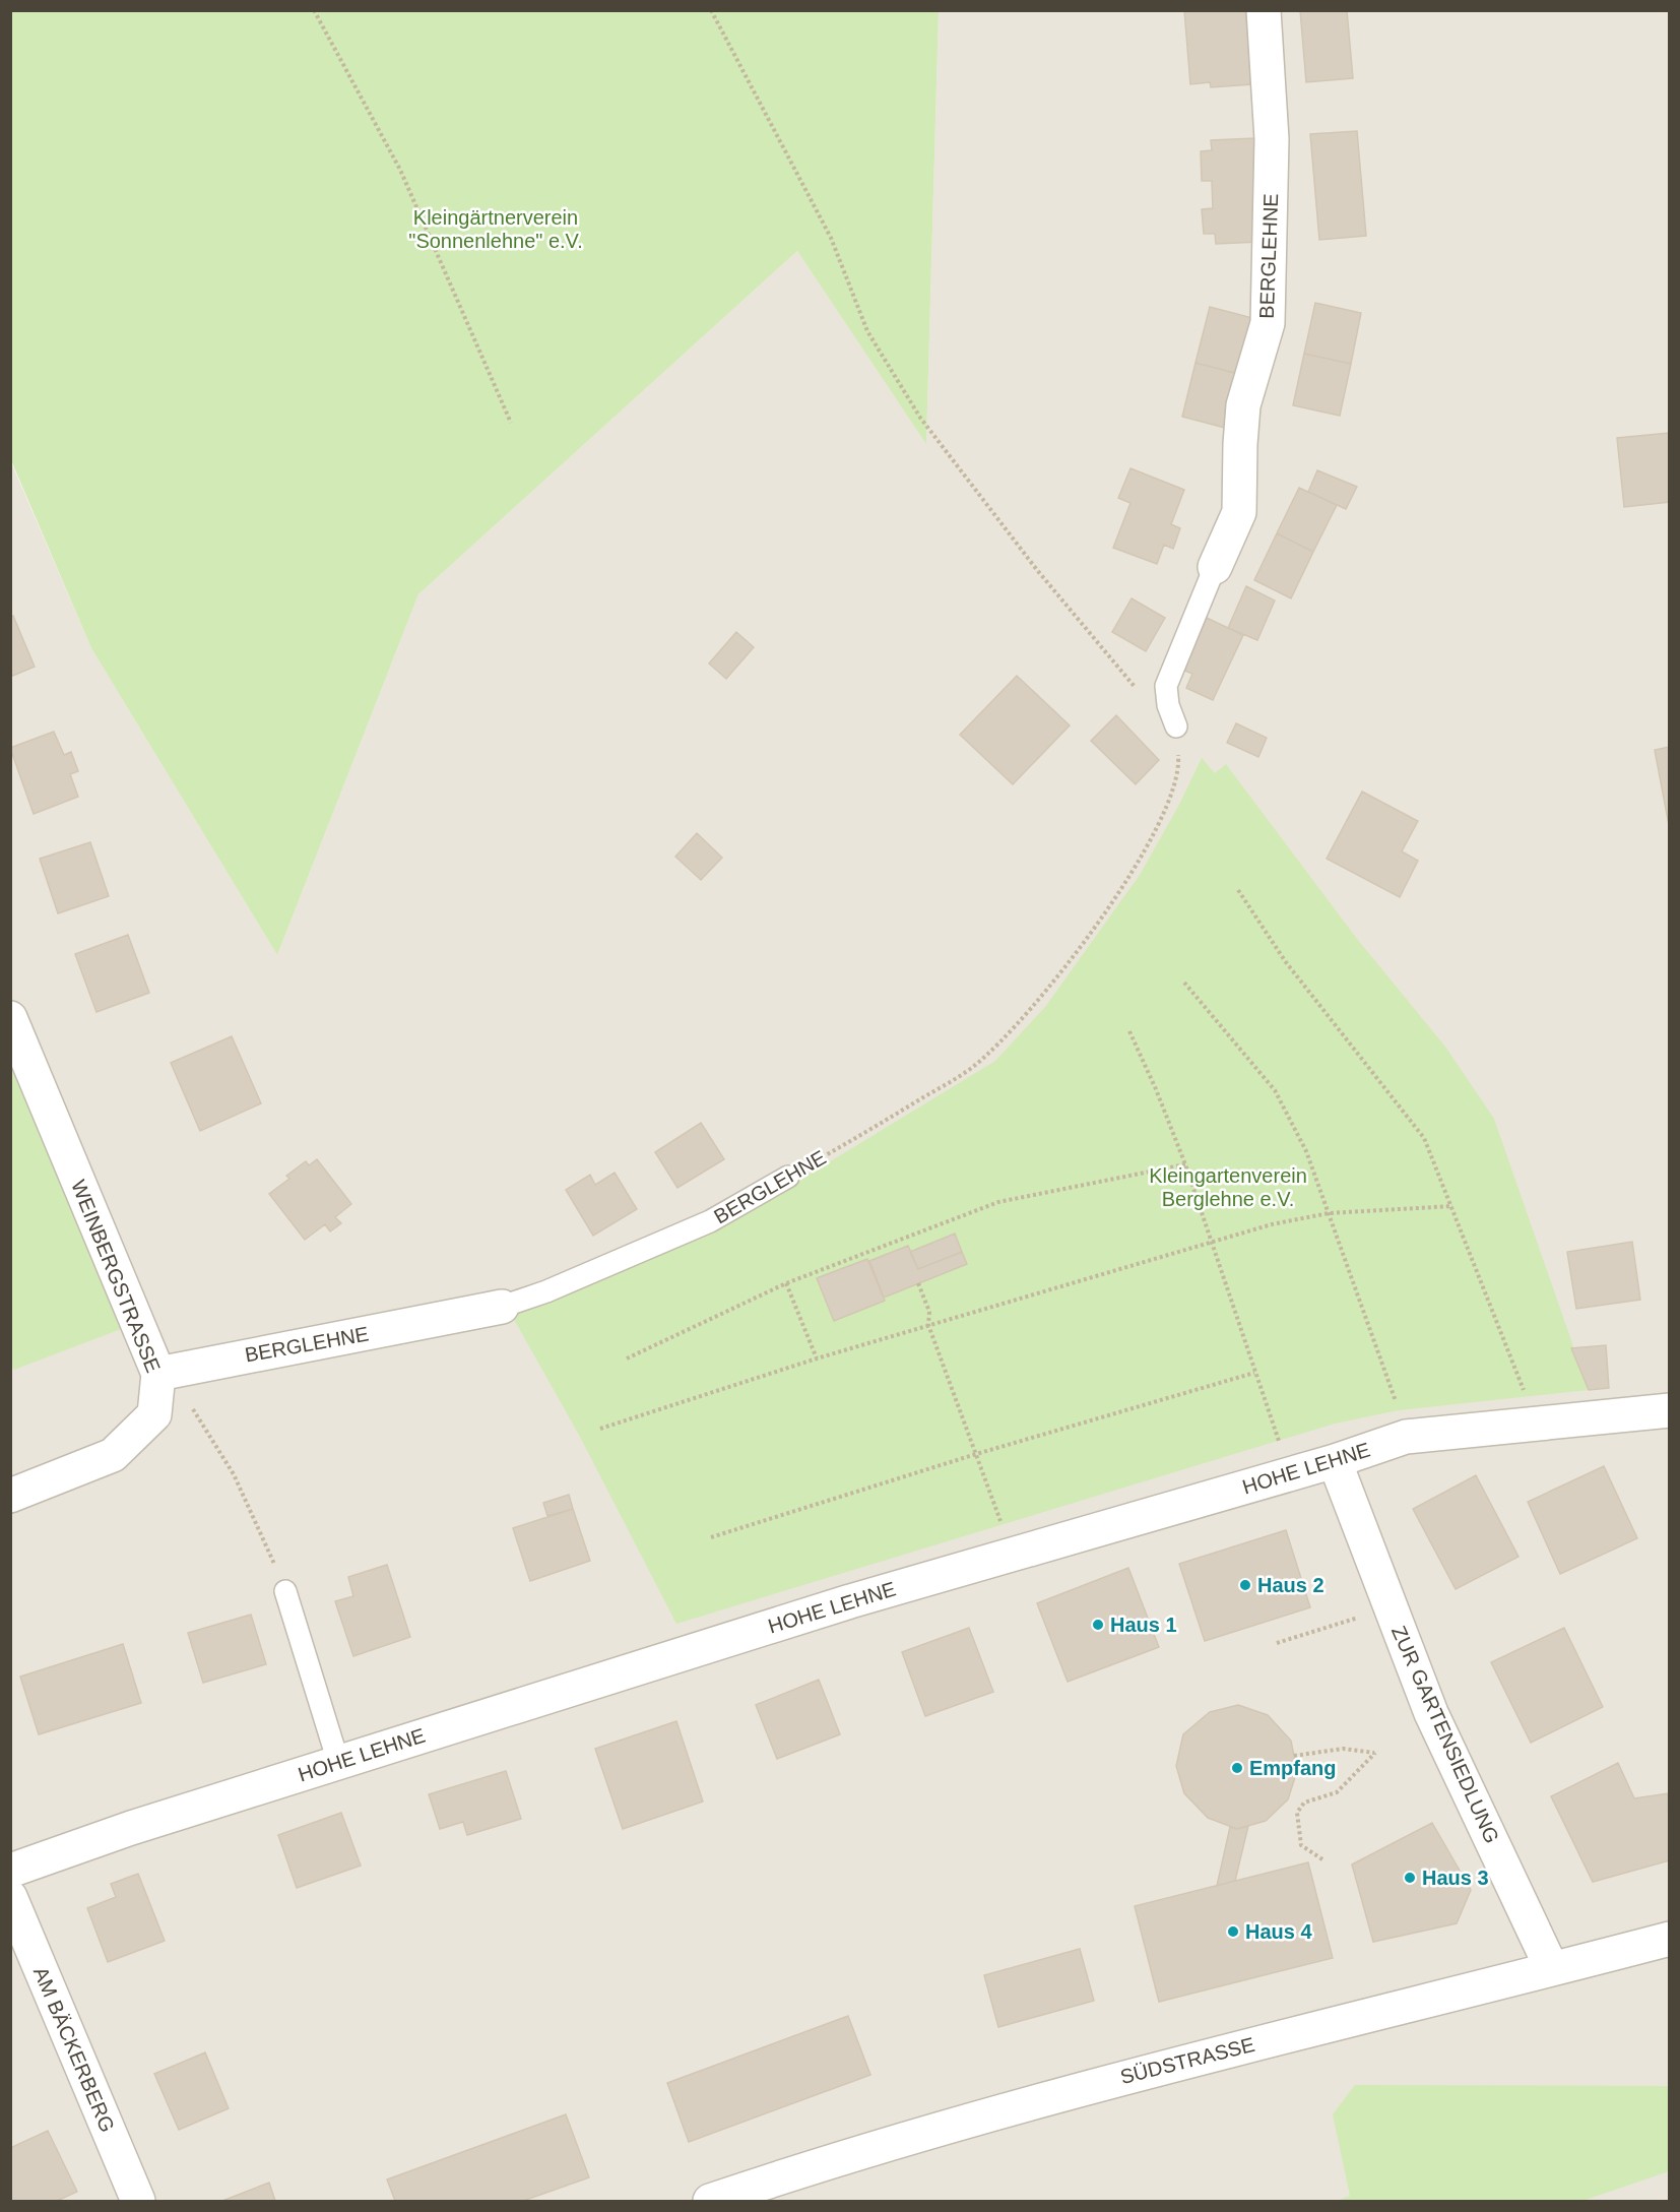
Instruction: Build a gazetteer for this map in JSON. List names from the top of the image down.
{
  "streets": {
    "street": [
      "BERGLEHNE",
      "WEINBERGSTRASSE",
      "HOHE LEHNE",
      "ZUR GARTENSIEDLUNG",
      "AM BÄCKERBERG",
      "SÜDSTRASSE"
    ]
  },
  "crossings": [
    ["BERGLEHNE", "WEINBERGSTRASSE"],
    ["HOHE LEHNE", "ZUR GARTENSIEDLUNG"],
    ["ZUR GARTENSIEDLUNG", "SÜDSTRASSE"]
  ],
  "parks": ["Kleingärtnerverein \"Sonnenlehne\" e.V.", "Kleingartenverein Berglehne e.V."],
  "places": [
    "Haus 2",
    "Haus 1",
    "Empfang",
    "Haus 3",
    "Haus 4"
  ]
}
